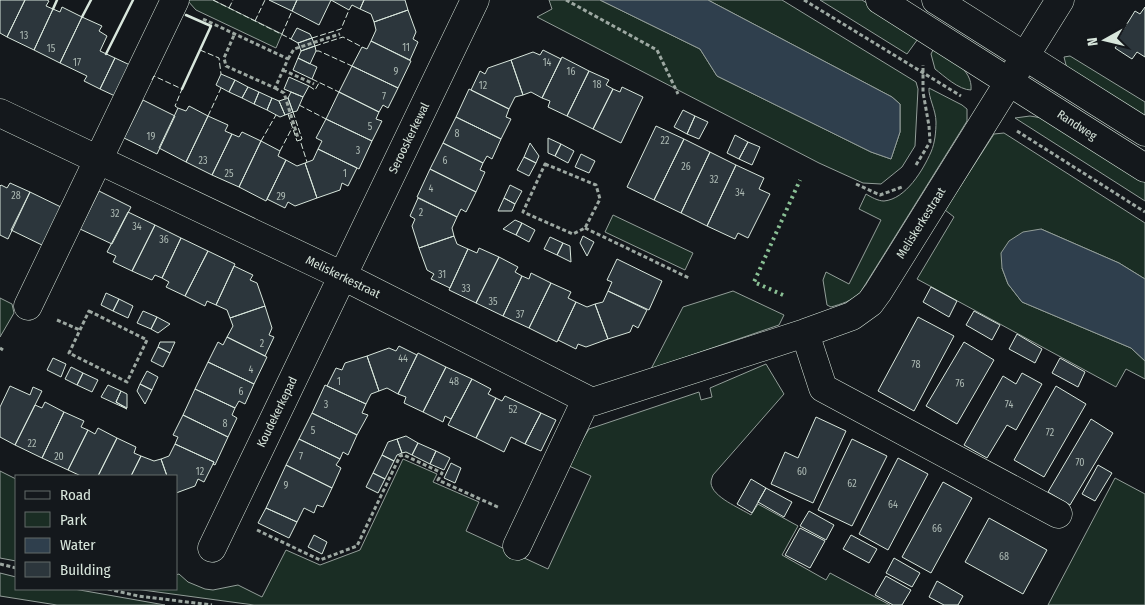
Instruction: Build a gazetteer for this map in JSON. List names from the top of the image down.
{
  "streets": {
    "street": [
      "Randweg",
      "Serooskerkewal",
      "Meliskerkestraat",
      "Koudekerkepad"
    ]
  },
  "crossings": [
    ["Randweg", "Meliskerkestraat"],
    ["Serooskerkewal", "Meliskerkestraat"],
    ["Serooskerkewal", "Koudekerkepad"],
    ["Meliskerkestraat", "Koudekerkepad"]
  ],
  "house_numbers": [
    "13",
    "11",
    "15",
    "17",
    "14",
    "9",
    "16",
    "18",
    "12",
    "7",
    "5",
    "8",
    "19",
    "22",
    "3",
    "23",
    "6",
    "26",
    "25",
    "1",
    "32",
    "4",
    "34",
    "28",
    "29",
    "2",
    "32",
    "34",
    "36",
    "31",
    "33",
    "35",
    "37",
    "2",
    "44",
    "78",
    "4",
    "1",
    "48",
    "76",
    "6",
    "3",
    "74",
    "52",
    "8",
    "5",
    "72",
    "22",
    "20",
    "7",
    "70",
    "12",
    "60",
    "62",
    "9",
    "64",
    "66",
    "68"
  ],
  "legend": [
    "Road",
    "Park",
    "Water",
    "Building"
  ],
  "north": "left"
}
